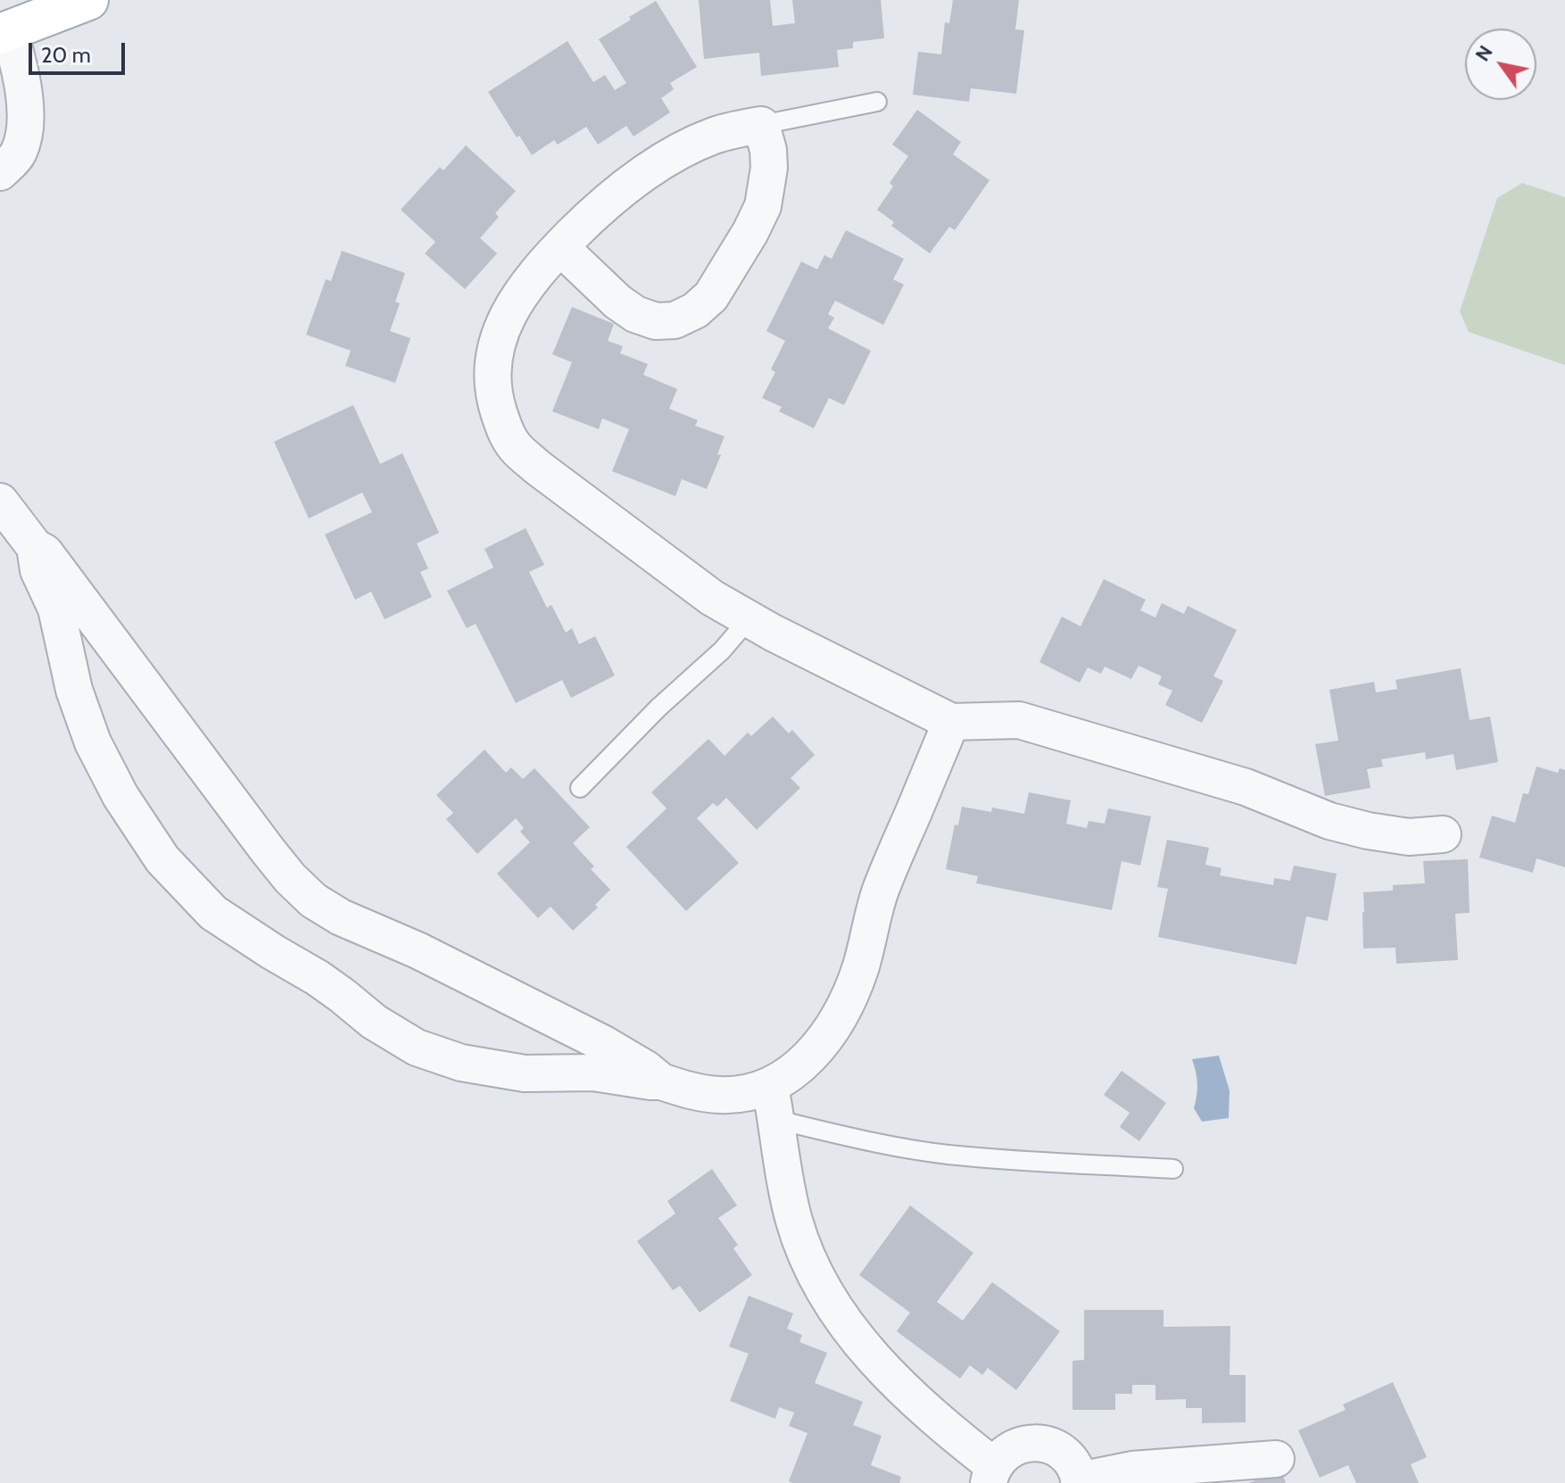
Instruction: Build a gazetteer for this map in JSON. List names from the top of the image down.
{
  "scale_bar": "20 m",
  "north": "top left"
}
